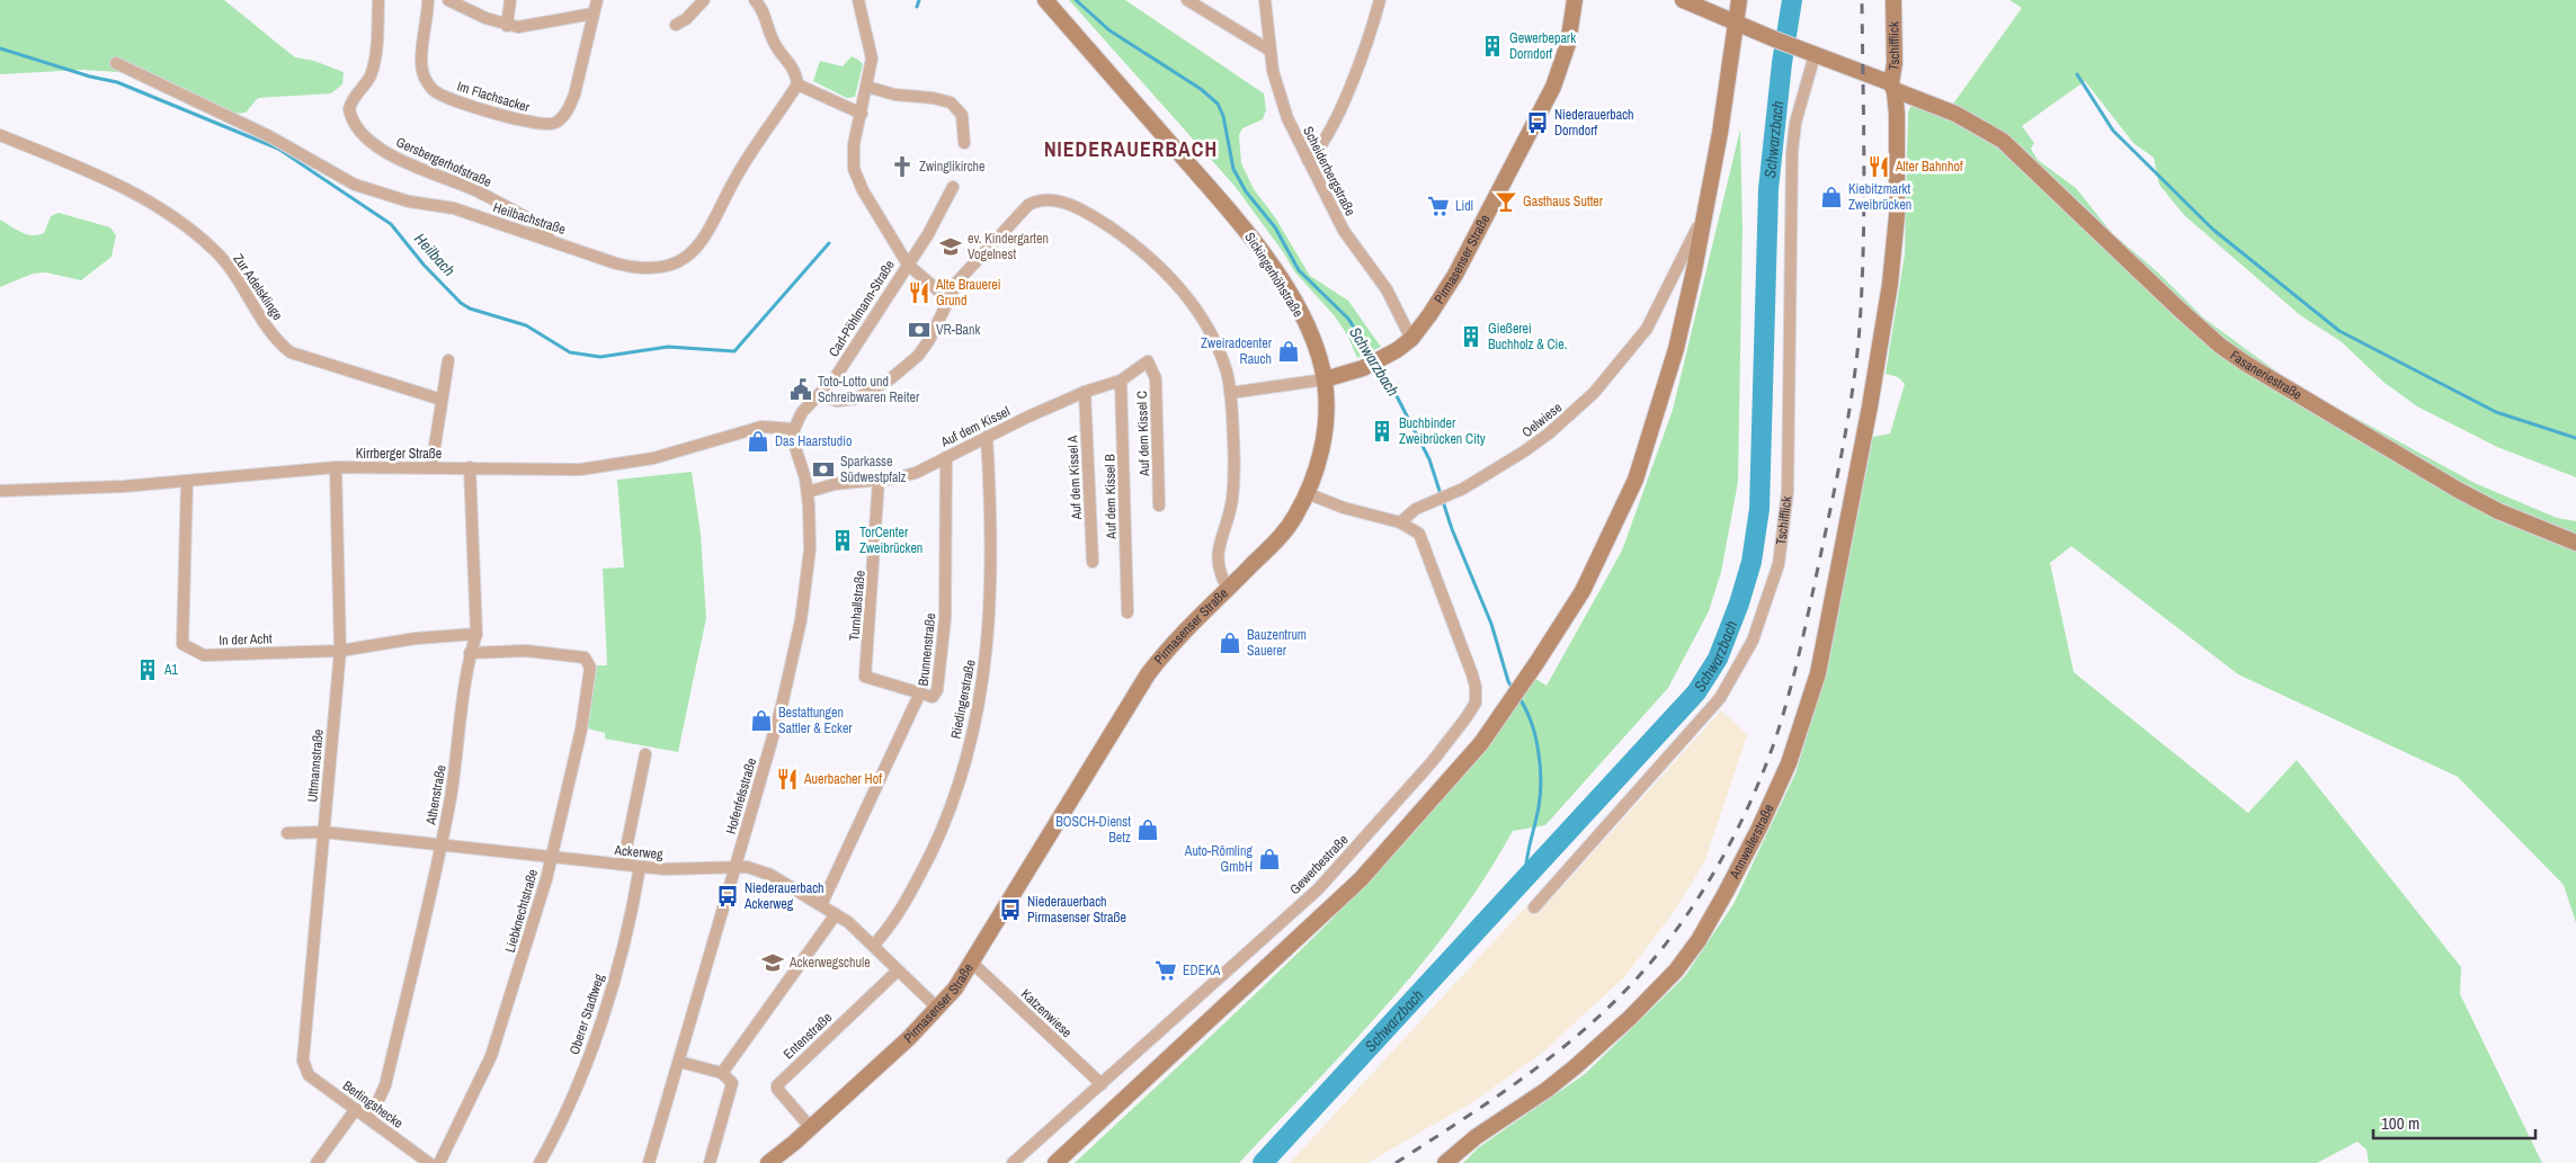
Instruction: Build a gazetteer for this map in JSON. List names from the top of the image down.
{
  "streets": {
    "main road": [
      "Tschifflick",
      "Pirmasenser Straße",
      "Sickingerhöhstraße",
      "Fasaneriestraße",
      "Annweilerstraße"
    ],
    "street": [
      "Im Flachsacker",
      "Gersbergerhofstraße",
      "Scheiderbergstraße",
      "Heilbachstraße",
      "Zur Adelsklinge",
      "Carl-Pöhlmann-Straße",
      "Oelwiese",
      "Auf dem Kissel",
      "Auf dem Kissel C",
      "Kirrberger Straße",
      "Auf dem Kissel A",
      "Auf dem Kissel B",
      "Turnhallstraße",
      "In der Acht",
      "Brunnenstraße",
      "Riedingerstraße",
      "Uttmannstraße",
      "Athenstraße",
      "Hofenfelsstraße",
      "Ackerweg",
      "Gewerbestraße",
      "Liebknechtstraße",
      "Katzenwiese",
      "Oberer Stadtweg",
      "Entenstraße",
      "Berlingshecke"
    ]
  },
  "crossings": [
    ["Tschifflick", "Fasaneriestraße"],
    ["Tschifflick", "Annweilerstraße"],
    ["Gersbergerhofstraße", "Heilbachstraße"],
    ["Scheiderbergstraße", "Pirmasenser Straße"],
    ["Pirmasenser Straße", "Sickingerhöhstraße"],
    ["Pirmasenser Straße", "Ackerweg"],
    ["Pirmasenser Straße", "Katzenwiese"],
    ["Pirmasenser Straße", "Entenstraße"],
    ["Carl-Pöhlmann-Straße", "Kirrberger Straße"],
    ["Carl-Pöhlmann-Straße", "Hofenfelsstraße"],
    ["Oelwiese", "Gewerbestraße"],
    ["Auf dem Kissel", "Auf dem Kissel C"],
    ["Auf dem Kissel", "Auf dem Kissel A"],
    ["Auf dem Kissel", "Auf dem Kissel B"],
    ["Auf dem Kissel", "Turnhallstraße"],
    ["Auf dem Kissel", "Brunnenstraße"],
    ["Auf dem Kissel", "Riedingerstraße"],
    ["Auf dem Kissel", "Hofenfelsstraße"],
    ["Kirrberger Straße", "In der Acht"],
    ["Kirrberger Straße", "Uttmannstraße"],
    ["Kirrberger Straße", "Athenstraße"],
    ["Kirrberger Straße", "Hofenfelsstraße"],
    ["Turnhallstraße", "Brunnenstraße"],
    ["In der Acht", "Uttmannstraße"],
    ["In der Acht", "Athenstraße"],
    ["Brunnenstraße", "Ackerweg"],
    ["Riedingerstraße", "Ackerweg"],
    ["Uttmannstraße", "Ackerweg"],
    ["Uttmannstraße", "Berlingshecke"],
    ["Athenstraße", "Ackerweg"],
    ["Athenstraße", "Liebknechtstraße"],
    ["Athenstraße", "Berlingshecke"],
    ["Hofenfelsstraße", "Ackerweg"],
    ["Ackerweg", "Liebknechtstraße"],
    ["Ackerweg", "Oberer Stadtweg"],
    ["Ackerweg", "Entenstraße"],
    ["Gewerbestraße", "Katzenwiese"]
  ],
  "districts": ["NIEDERAUERBACH"],
  "water": ["Schwarzbach", "Heilbach"],
  "places": {
    "building": [
      "Gewerbepark Dorndorf",
      "Gießerei Buchholz & Cie.",
      "Buchbinder Zweibrücken City",
      "TorCenter Zweibrücken",
      "A1"
    ],
    "bus stop": ["Niederauerbach Dorndorf", "Niederauerbach Ackerweg", "Niederauerbach Pirmasenser Straße"],
    "church": ["Zwinglikirche"],
    "restaurant": ["Alter Bahnhof", "Alte Brauerei Grund", "Auerbacher Hof"],
    "shop": [
      "Kiebitzmarkt Zweibrücken",
      "Zweiradcenter Rauch",
      "Das Haarstudio",
      "Bauzentrum Sauerer",
      "Bestattungen Sattler & Ecker",
      "BOSCH-Dienst Betz",
      "Auto-Römling GmbH"
    ],
    "bar": ["Gasthaus Sutter"],
    "supermarket": ["Lidl", "EDEKA"],
    "school or university": ["ev. Kindergarten Vogelnest", "Ackerwegschule"],
    "bank": ["VR-Bank", "Sparkasse Südwestpfalz"],
    "public building": ["Toto-Lotto und Schreibwaren Reiter"]
  },
  "scale_bar": "100 m"
}
